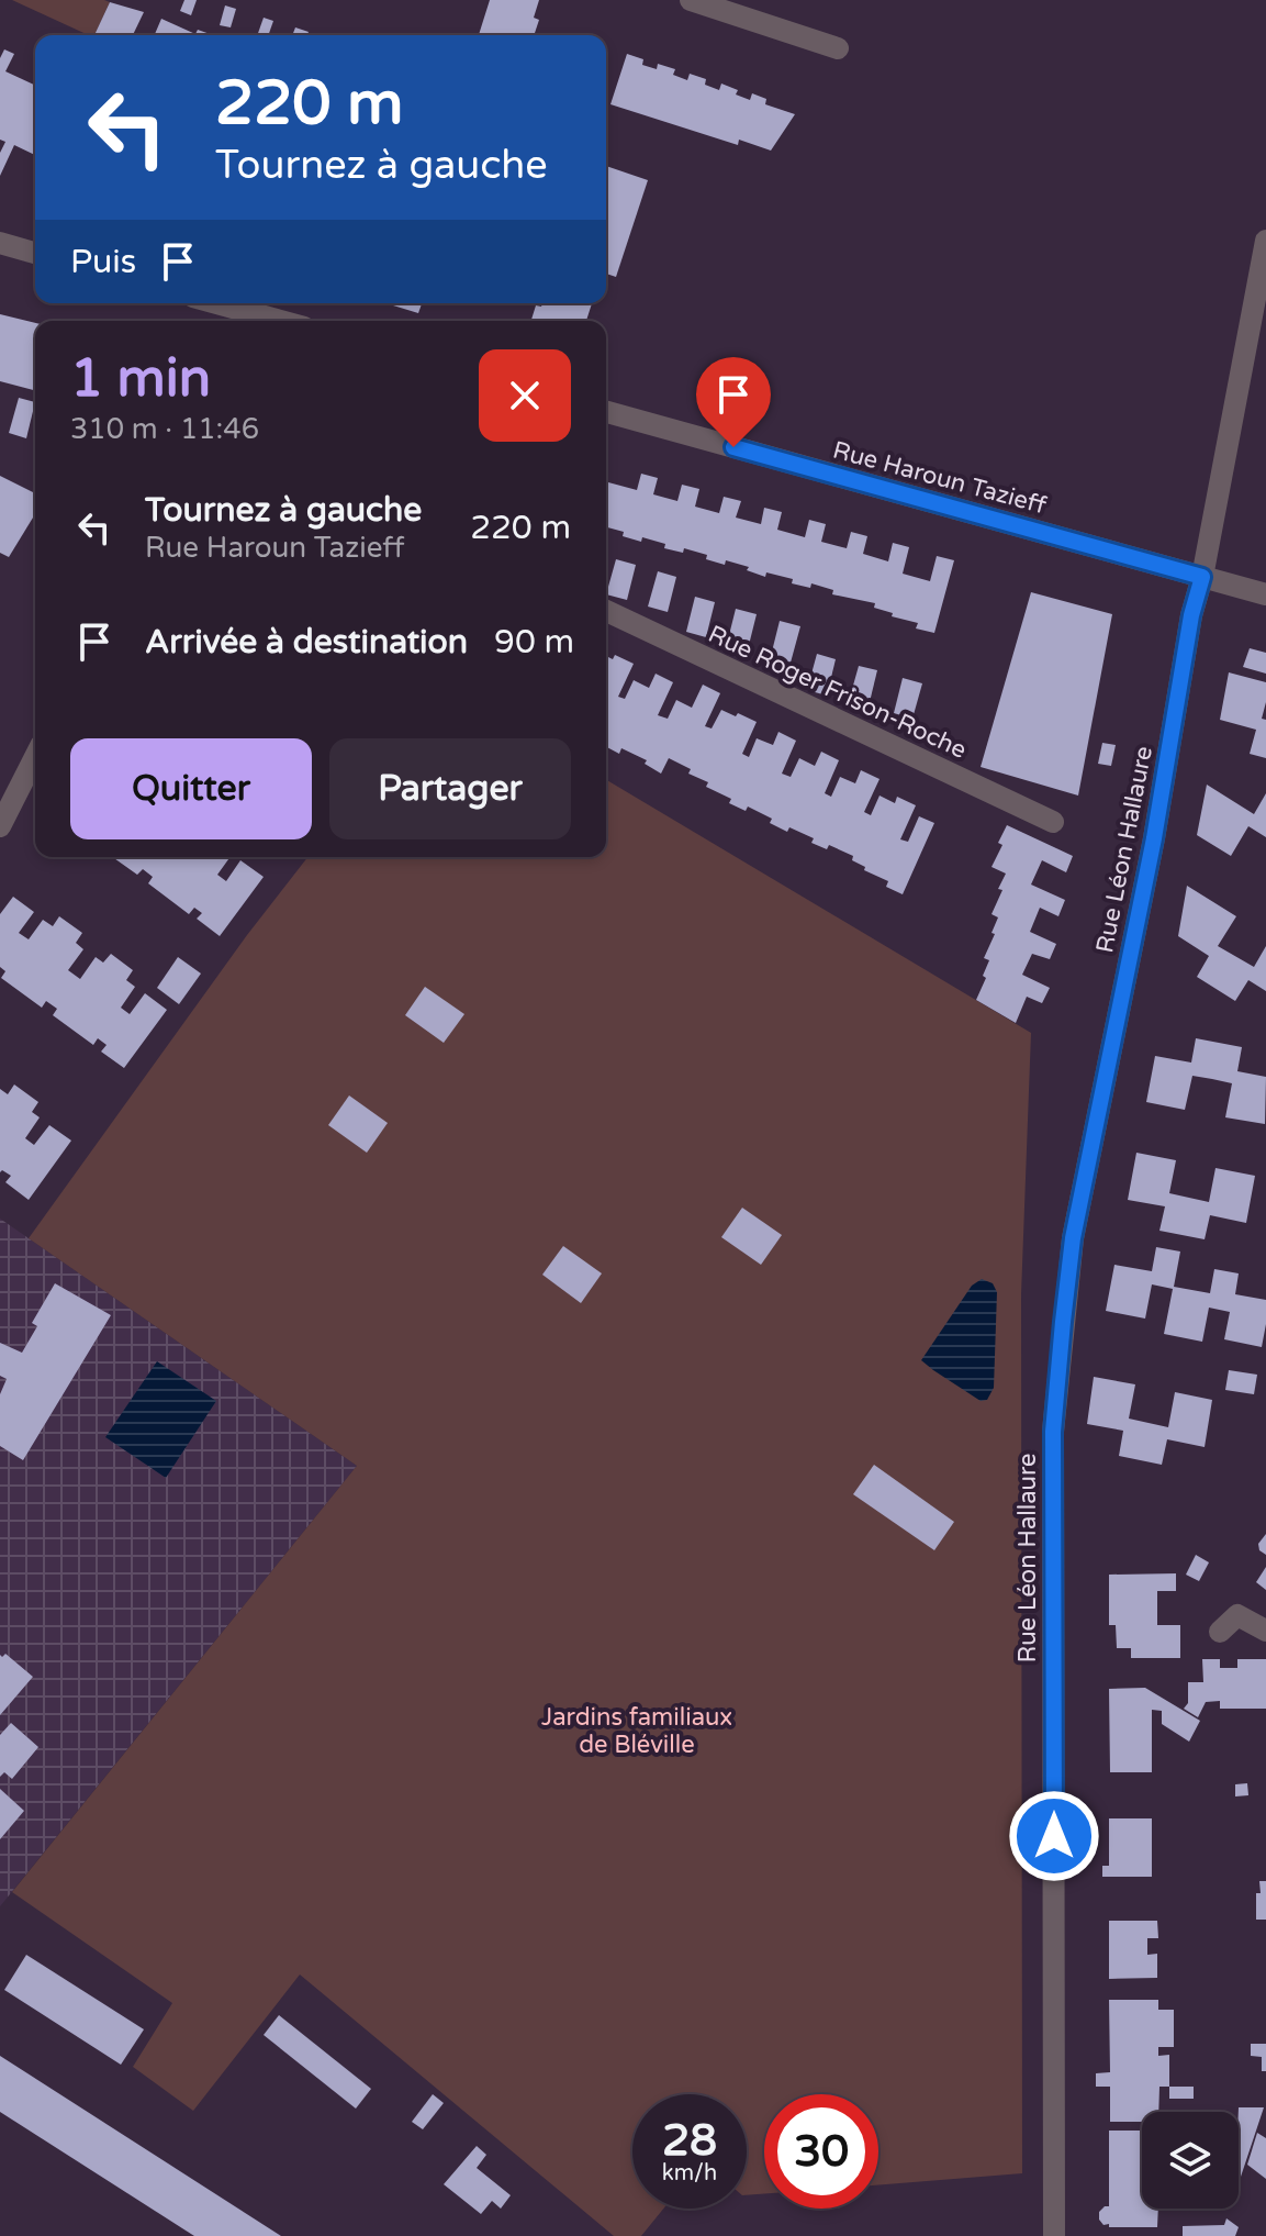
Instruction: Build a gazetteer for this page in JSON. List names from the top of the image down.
{
  "streets": {
    "street": ["Rue Haroun Tazieff", "Rue Roger Frison-Roche", "Rue Léon Hallaure"]
  },
  "crossings": [
    ["Rue Haroun Tazieff", "Rue Léon Hallaure"]
  ],
  "parks": ["Jardins familiaux de Bléville"],
  "page": {
    "turn": ["220 m", "Tournez à gauche"],
    "then": "Puis",
    "heading": ["1 min", "310 m · 11:46"],
    "list": [
      {
        "name": "Tournez à gauche",
        "note": "Rue Haroun Tazieff",
        "value": "220 m"
      },
      {
        "name": "Arrivée à destination",
        "value": "90 m"
      }
    ],
    "buttons": ["Quitter", "Partager"],
    "speed": "28 km/h",
    "limit": "30"
  }
}
